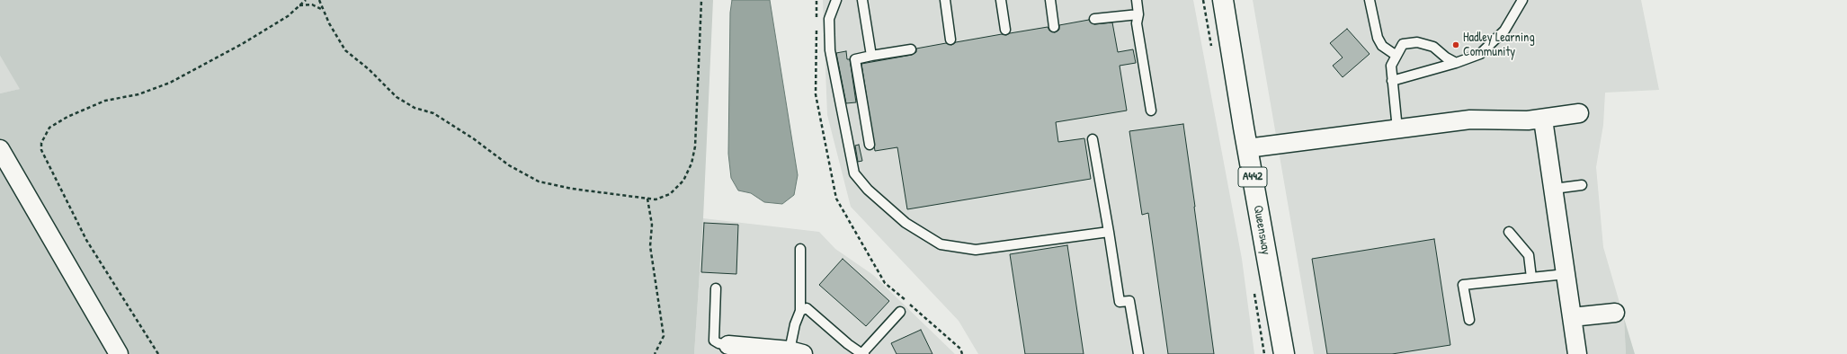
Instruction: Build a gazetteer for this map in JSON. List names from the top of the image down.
{
  "streets": {
    "main road": ["A442", "Queensway"]
  },
  "places": ["Hadley Learning Community"]
}
